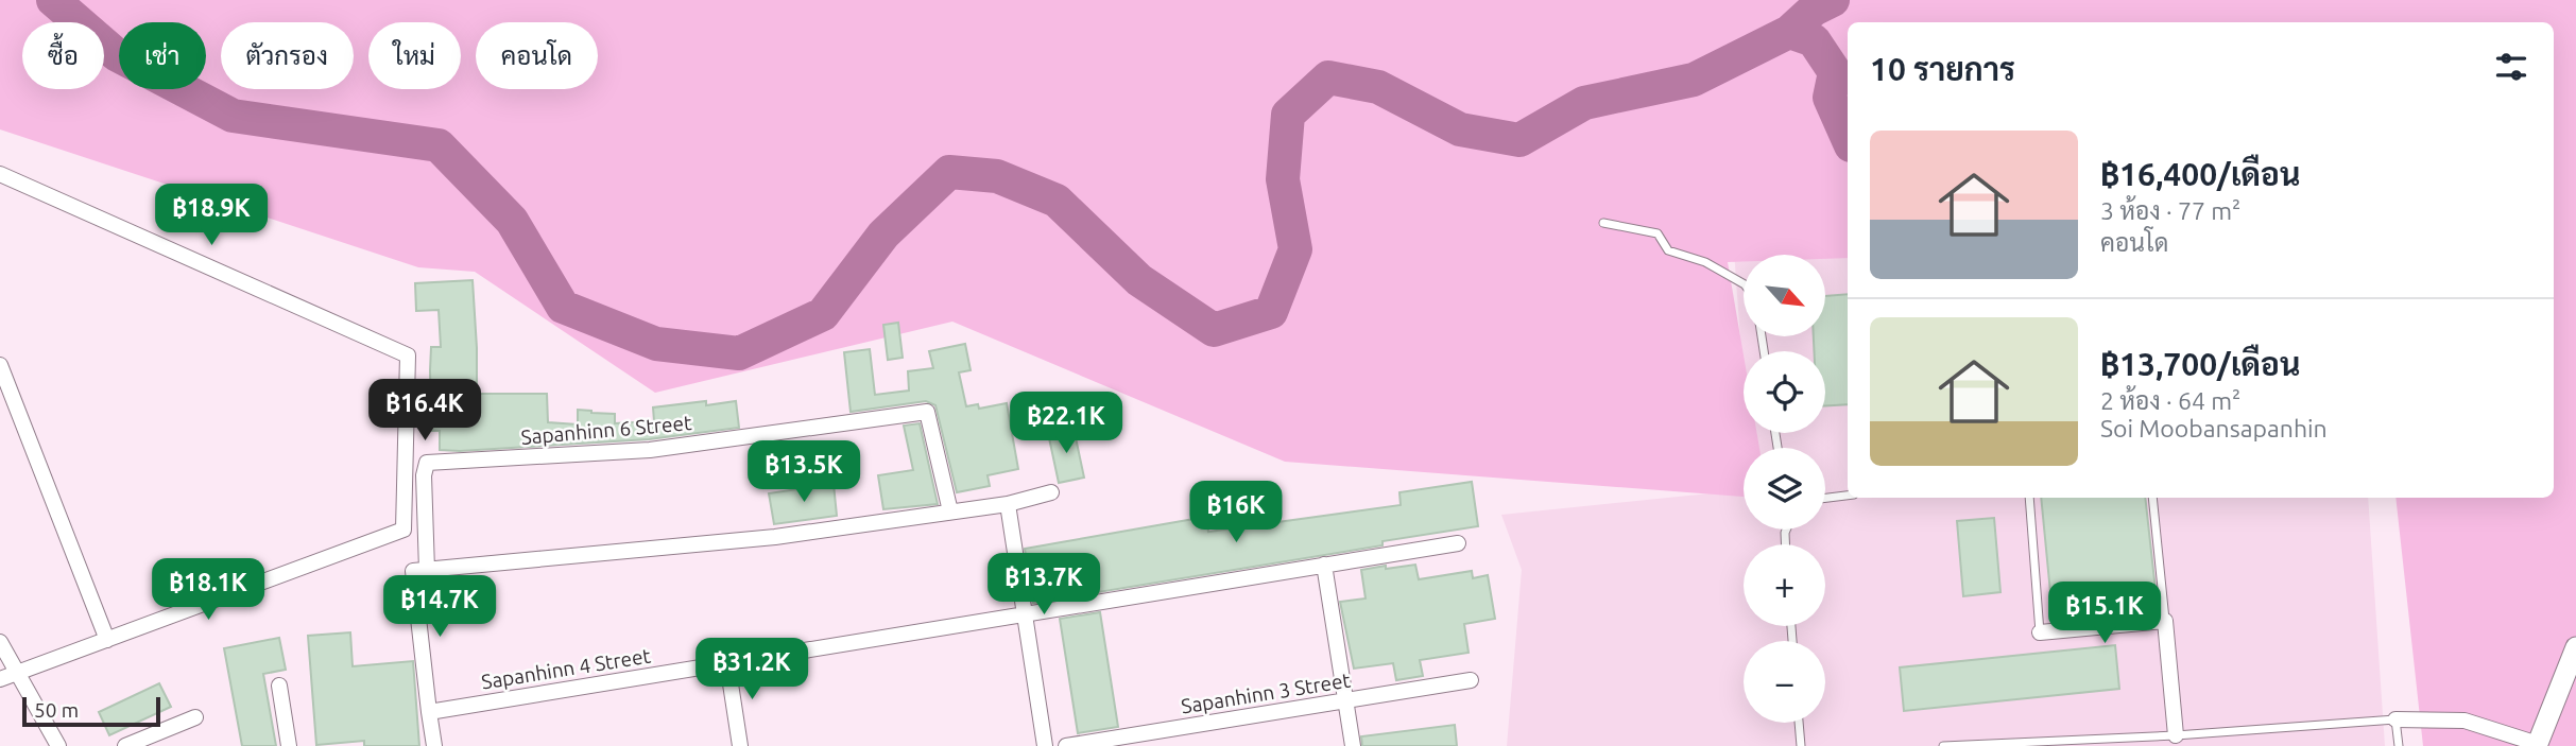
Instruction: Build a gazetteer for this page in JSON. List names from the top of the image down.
{
  "streets": {
    "street": ["Sapanhinn 6 Street", "Sapanhinn 4 Street", "Sapanhinn 3 Street"]
  },
  "scale_bar": "50 m",
  "north": "bottom right",
  "page": {
    "chip": [
      "ซื้อ",
      "เช่า",
      "ตัวกรอง",
      "ใหม่",
      "คอนโด"
    ],
    "heading": "10 รายการ",
    "list": [
      {
        "name": "฿16,400/เดือน",
        "note": "3 ห้อง · 77 m² · คอนโด"
      },
      {
        "name": "฿13,700/เดือน",
        "note": "2 ห้อง · 64 m² · Soi Moobansapanhin"
      }
    ],
    "price": [
      "฿18.9K",
      "฿16.4K",
      "฿22.1K",
      "฿13.5K",
      "฿16K",
      "฿13.7K",
      "฿18.1K",
      "฿14.7K",
      "฿15.1K",
      "฿31.2K"
    ],
    "map_buttons": ["+", "−"],
    "scale": "50 m"
  }
}
